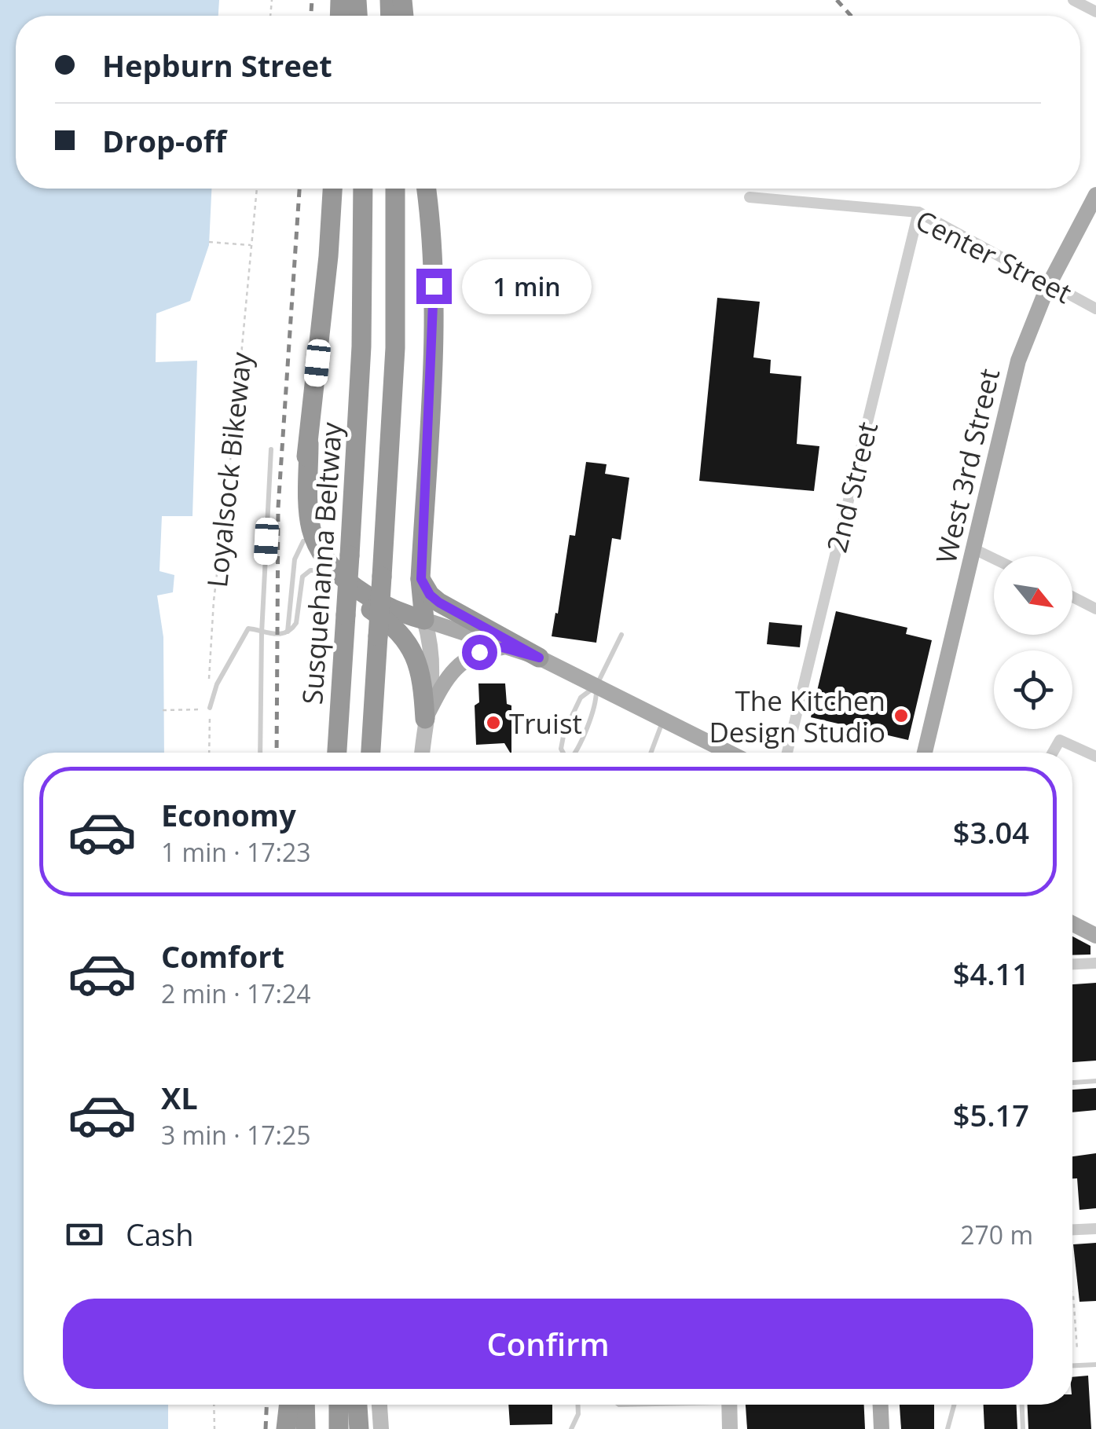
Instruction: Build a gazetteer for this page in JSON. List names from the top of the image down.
{
  "streets": {
    "highway": ["Susquehanna Beltway"],
    "main road": ["West 3rd Street"],
    "street": ["Center Street", "2nd Street"],
    "path": ["Loyalsock Bikeway"]
  },
  "crossings": [
    ["Center Street", "West 3rd Street"],
    ["Center Street", "2nd Street"]
  ],
  "places": ["The Kitchen Design Studio", "Truist"],
  "north": "bottom right",
  "page": {
    "banner": ["Hepburn Street", "Drop-off"],
    "bubble": "1 min",
    "list": [
      {
        "name": "Economy",
        "note": "1 min · 17:23",
        "value": "$3.04"
      },
      {
        "name": "Comfort",
        "note": "2 min · 17:24",
        "value": "$4.11"
      },
      {
        "name": "XL",
        "note": "3 min · 17:25",
        "value": "$5.17"
      }
    ],
    "pay": ["Cash", "270 m"],
    "buttons": "Confirm"
  }
}
